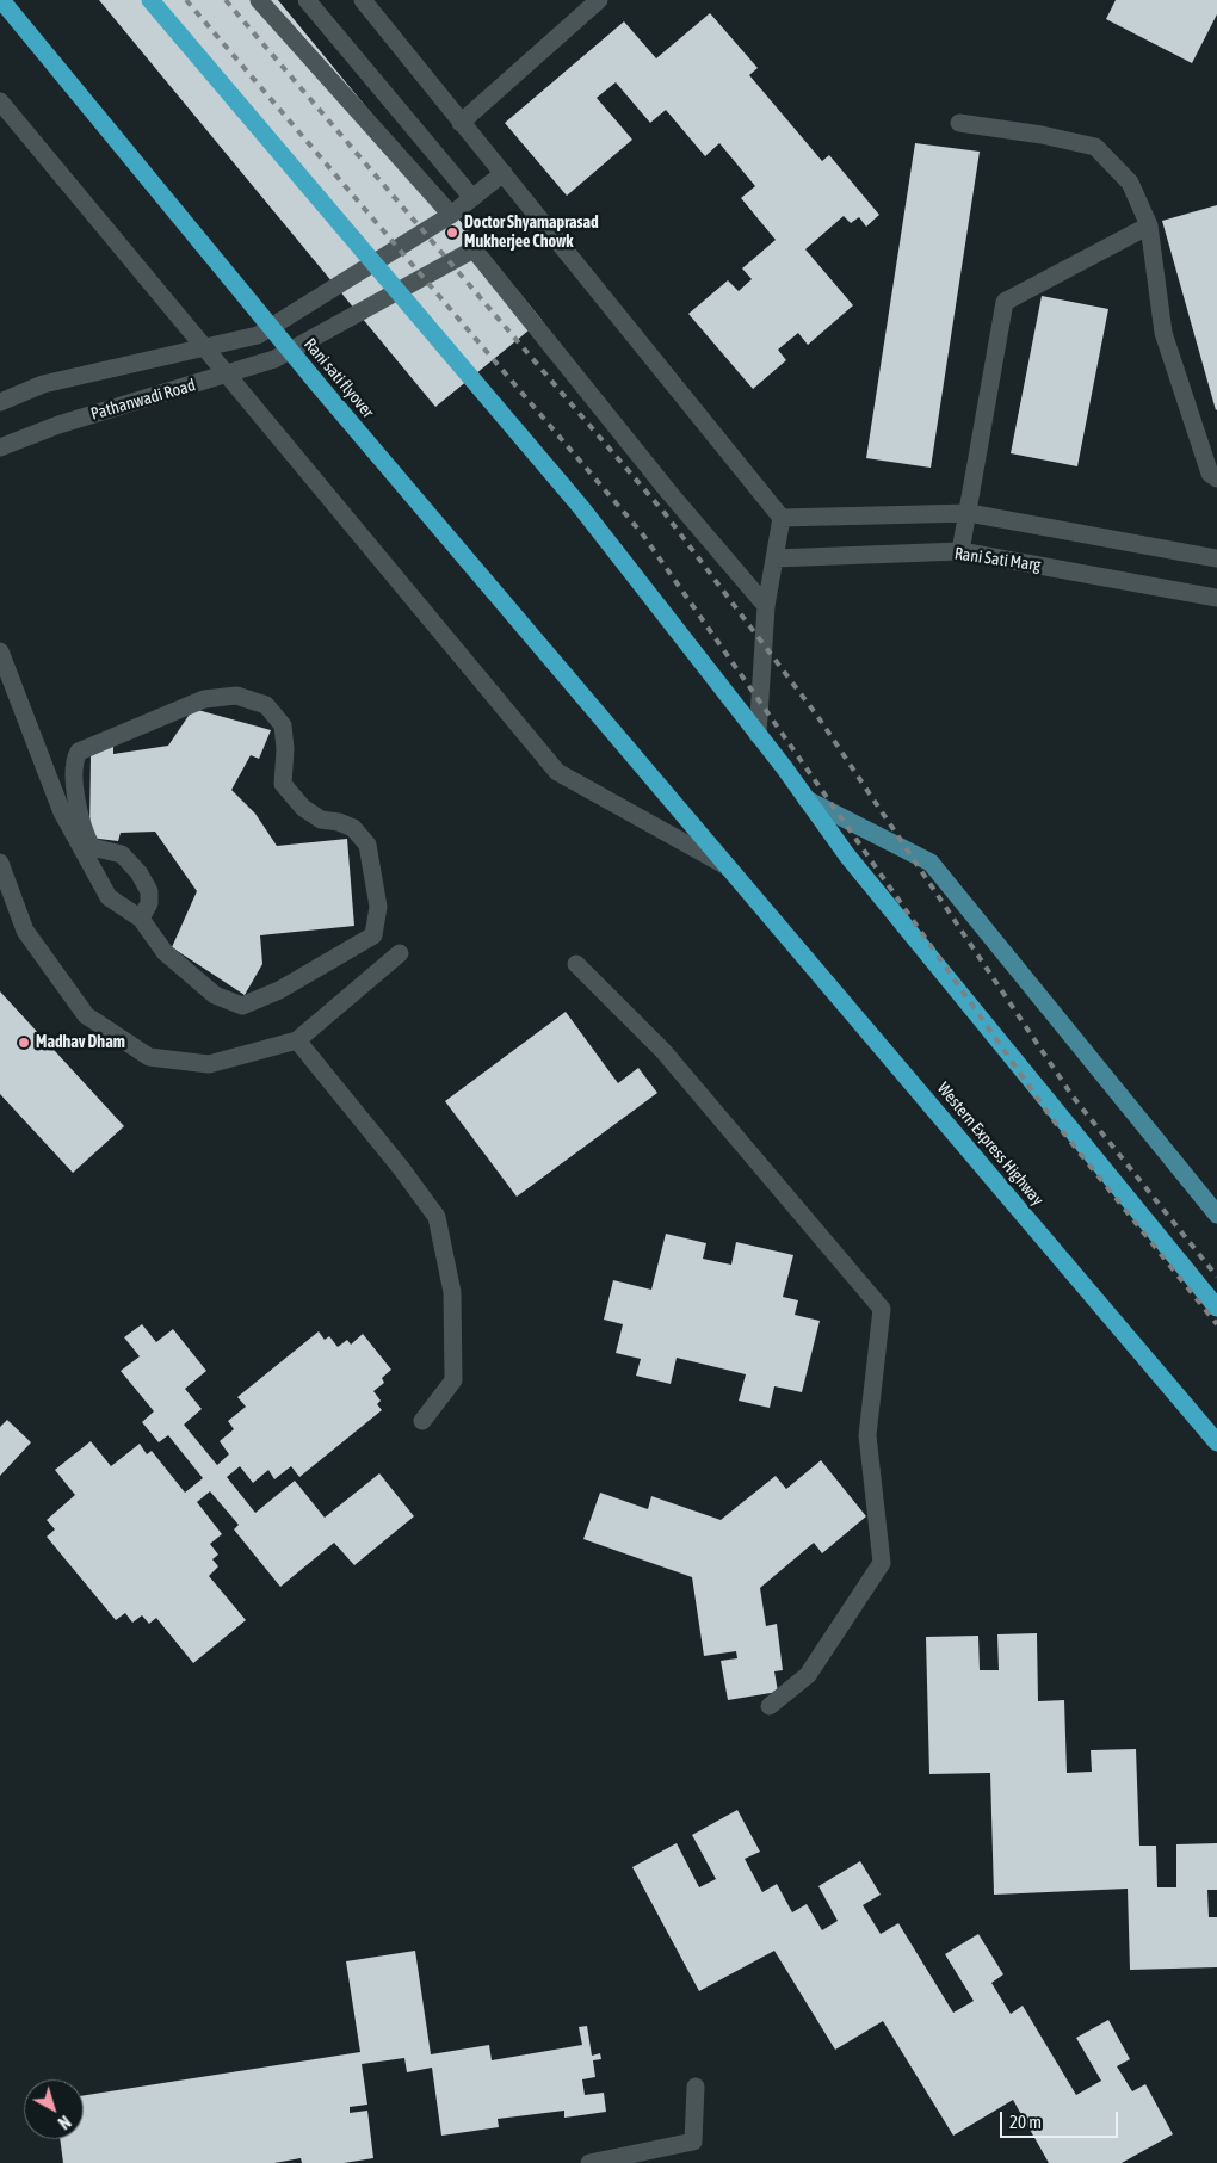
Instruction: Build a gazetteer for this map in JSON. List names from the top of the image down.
{
  "streets": {
    "highway": ["Rani sati flyover", "Western Express Highway"],
    "street": ["Pathanwadi Road", "Rani Sati Marg"]
  },
  "crossings": [
    ["Rani sati flyover", "Western Express Highway"]
  ],
  "places": ["Doctor Shyamaprasad Mukherjee Chowk", "Madhav Dham"],
  "scale_bar": "20 m",
  "north": "bottom right"
}
